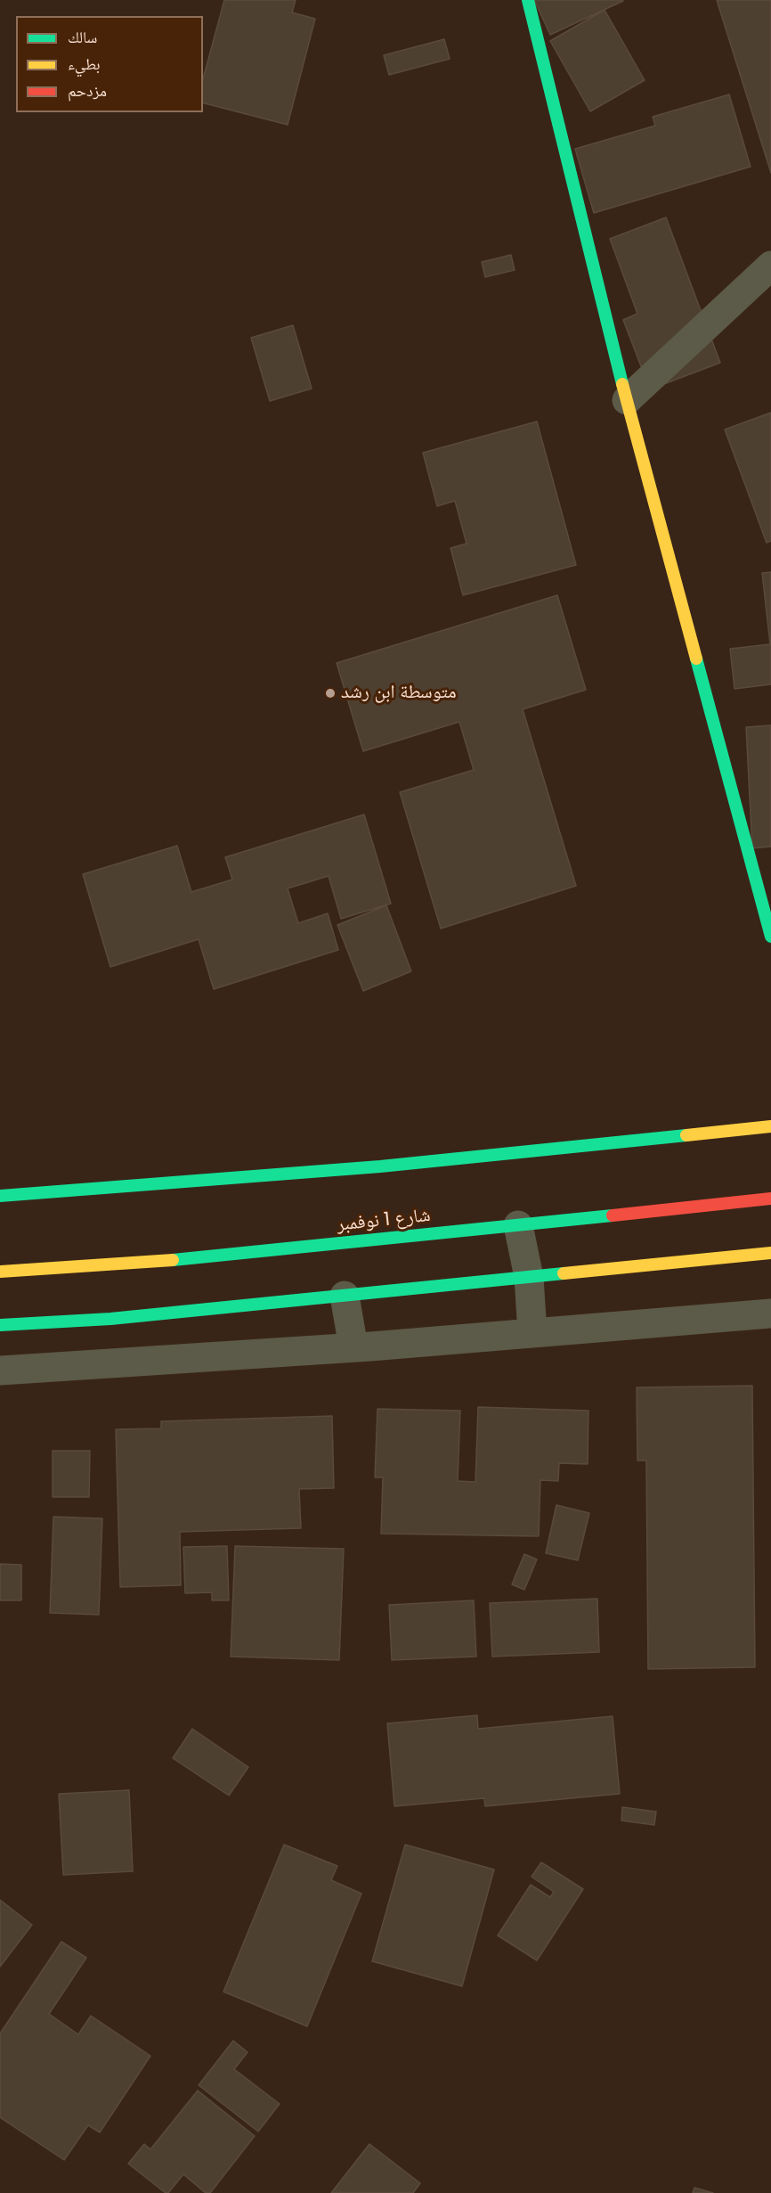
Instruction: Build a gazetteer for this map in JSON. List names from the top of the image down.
{
  "streets": {
    "street": ["شارع 1 نوفمبر"]
  },
  "places": ["متوسطة ابن رشد"],
  "legend": ["سالك", "بطيء", "مزدحم"]
}
